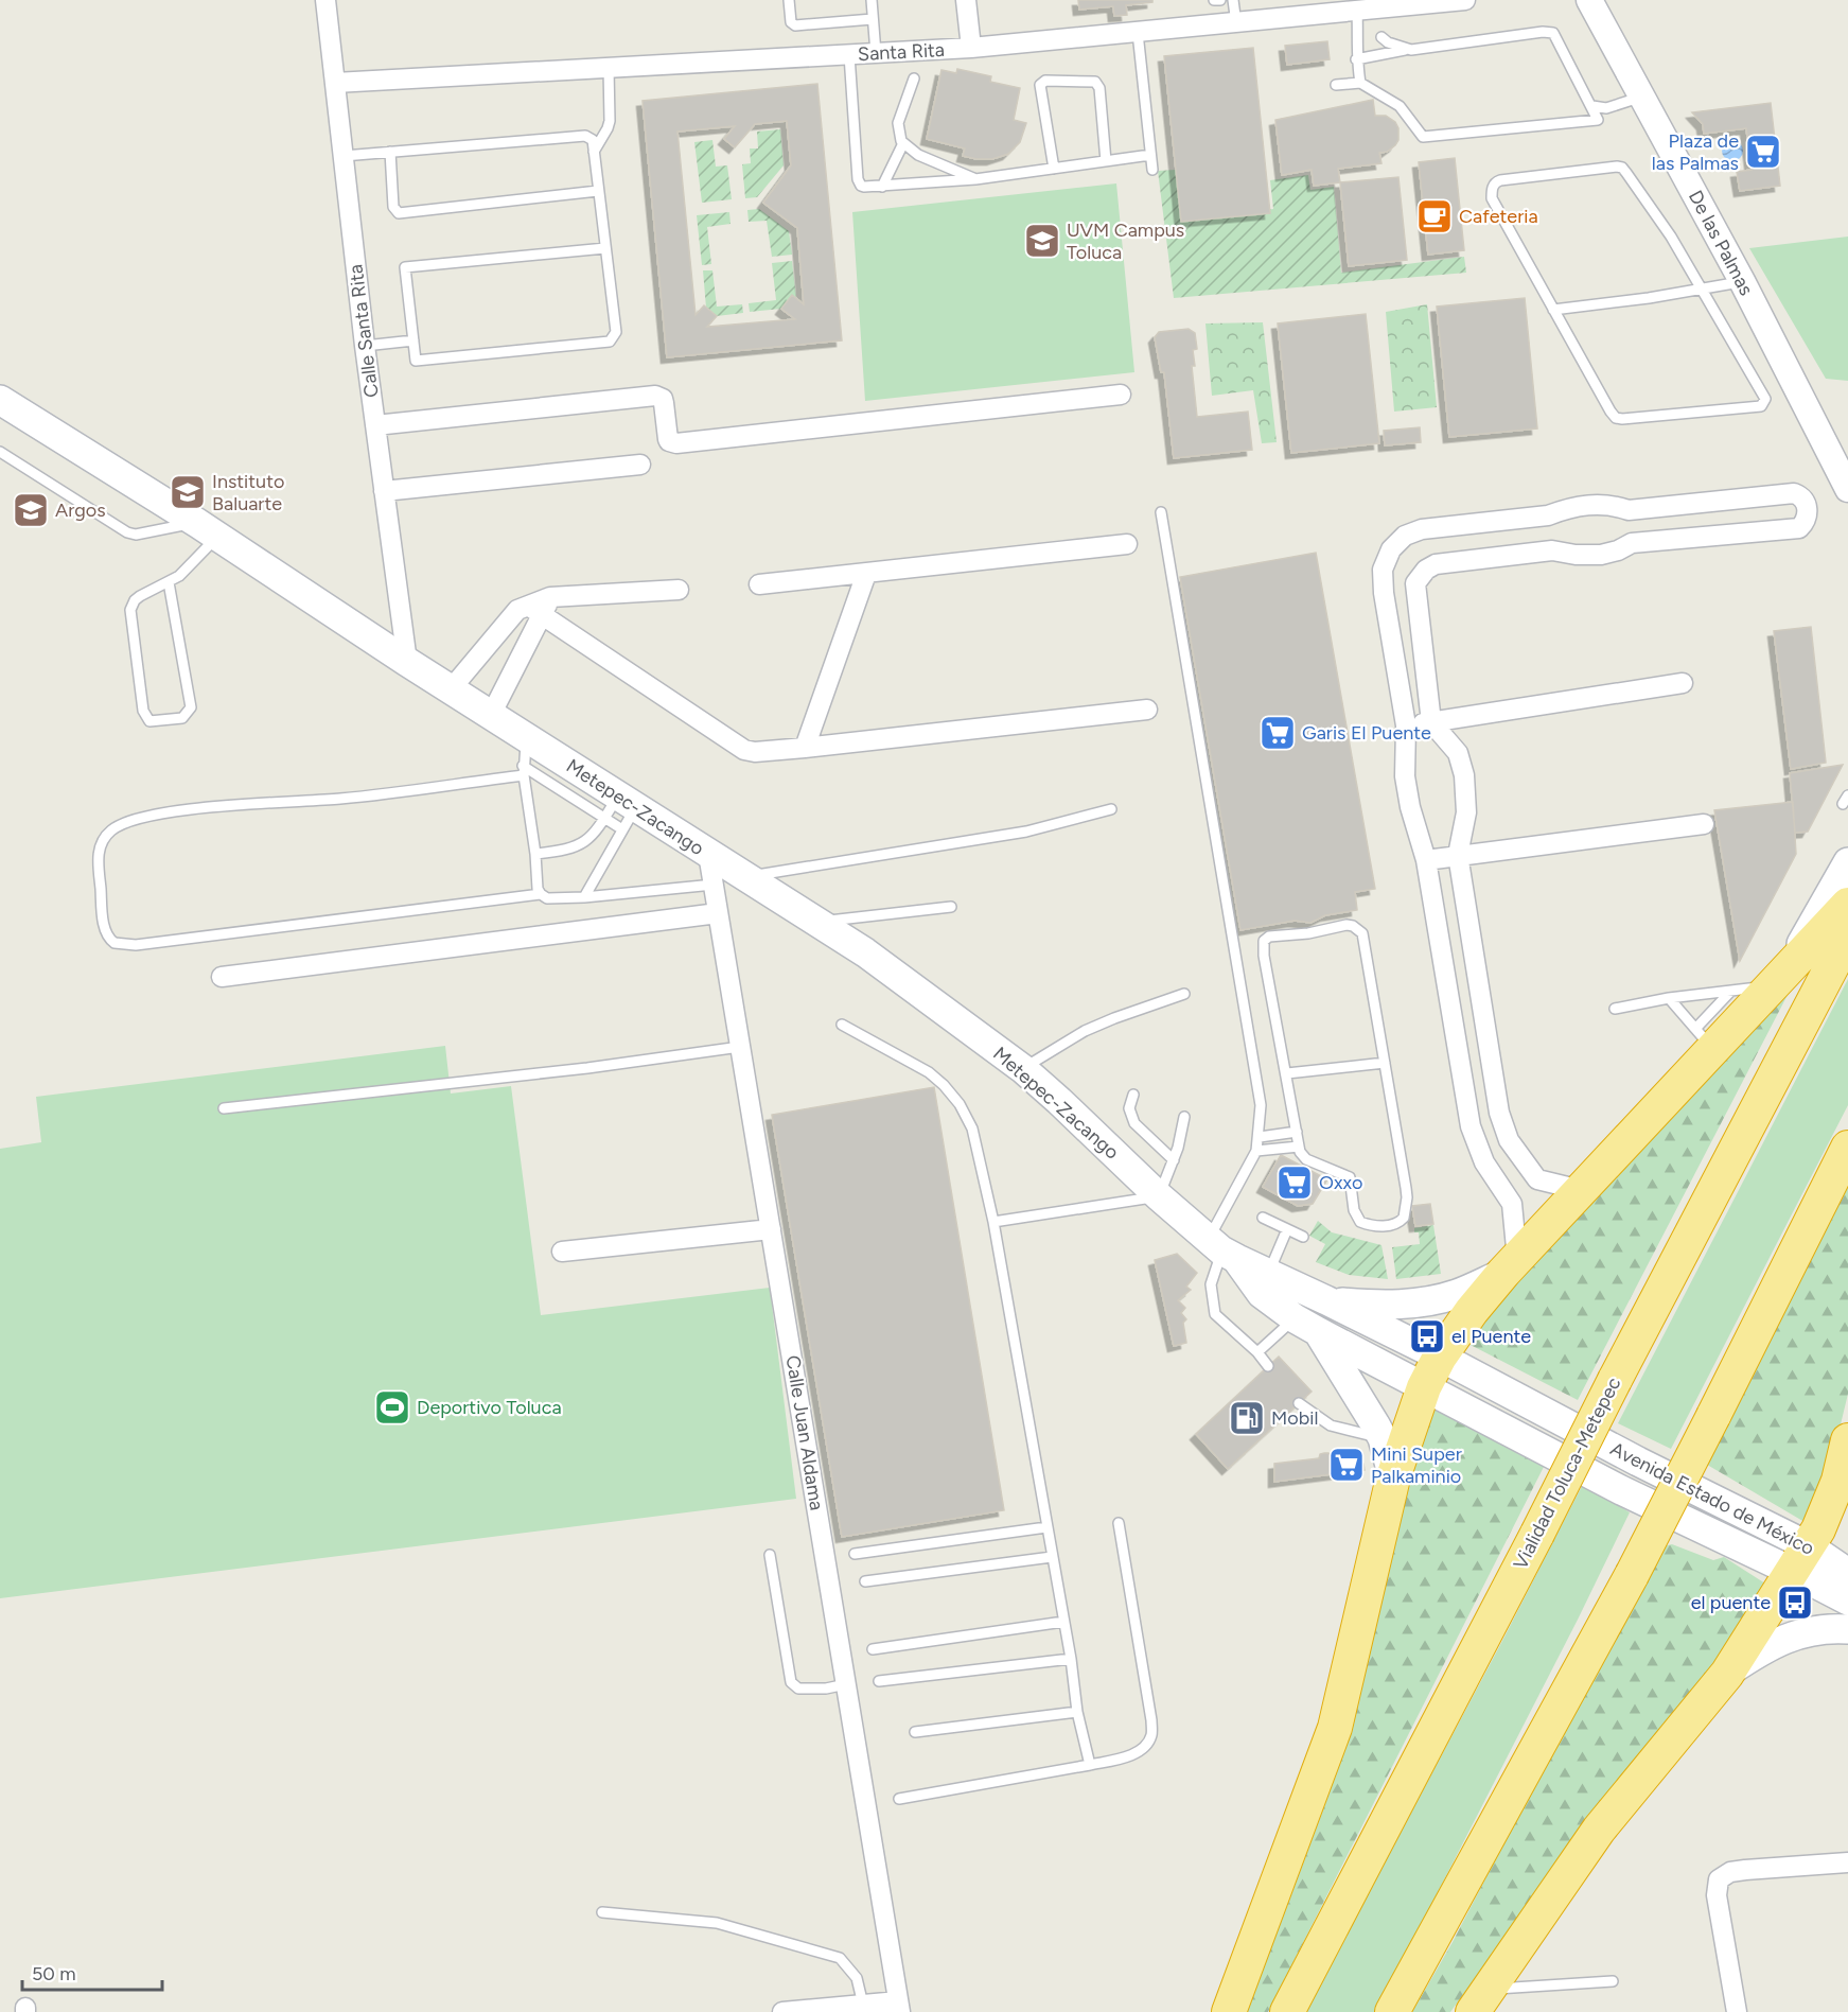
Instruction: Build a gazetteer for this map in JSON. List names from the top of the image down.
{
  "streets": {
    "highway": ["Vialidad Toluca-Metepec"],
    "main road": ["Metepec-Zacango", "Avenida Estado de México"],
    "street": [
      "Santa Rita",
      "De las Palmas",
      "Calle Santa Rita",
      "Calle Juan Aldama"
    ]
  },
  "crossings": [
    ["Santa Rita", "Calle Santa Rita"],
    ["Calle Santa Rita", "Metepec-Zacango"],
    ["Metepec-Zacango", "Calle Juan Aldama"],
    ["Metepec-Zacango", "Avenida Estado de México"]
  ],
  "places": {
    "supermarket": [
      "Plaza de las Palmas",
      "Garis El Puente",
      "Oxxo",
      "Mini Super Palkaminio"
    ],
    "cafe": ["Cafeteria"],
    "school or university": ["UVM Campus Toluca", "Instituto Baluarte", "Argos"],
    "bus stop": ["el Puente", "el puente"],
    "sports": ["Deportivo Toluca"],
    "fuel station": ["Mobil"]
  },
  "scale_bar": "50 m"
}
